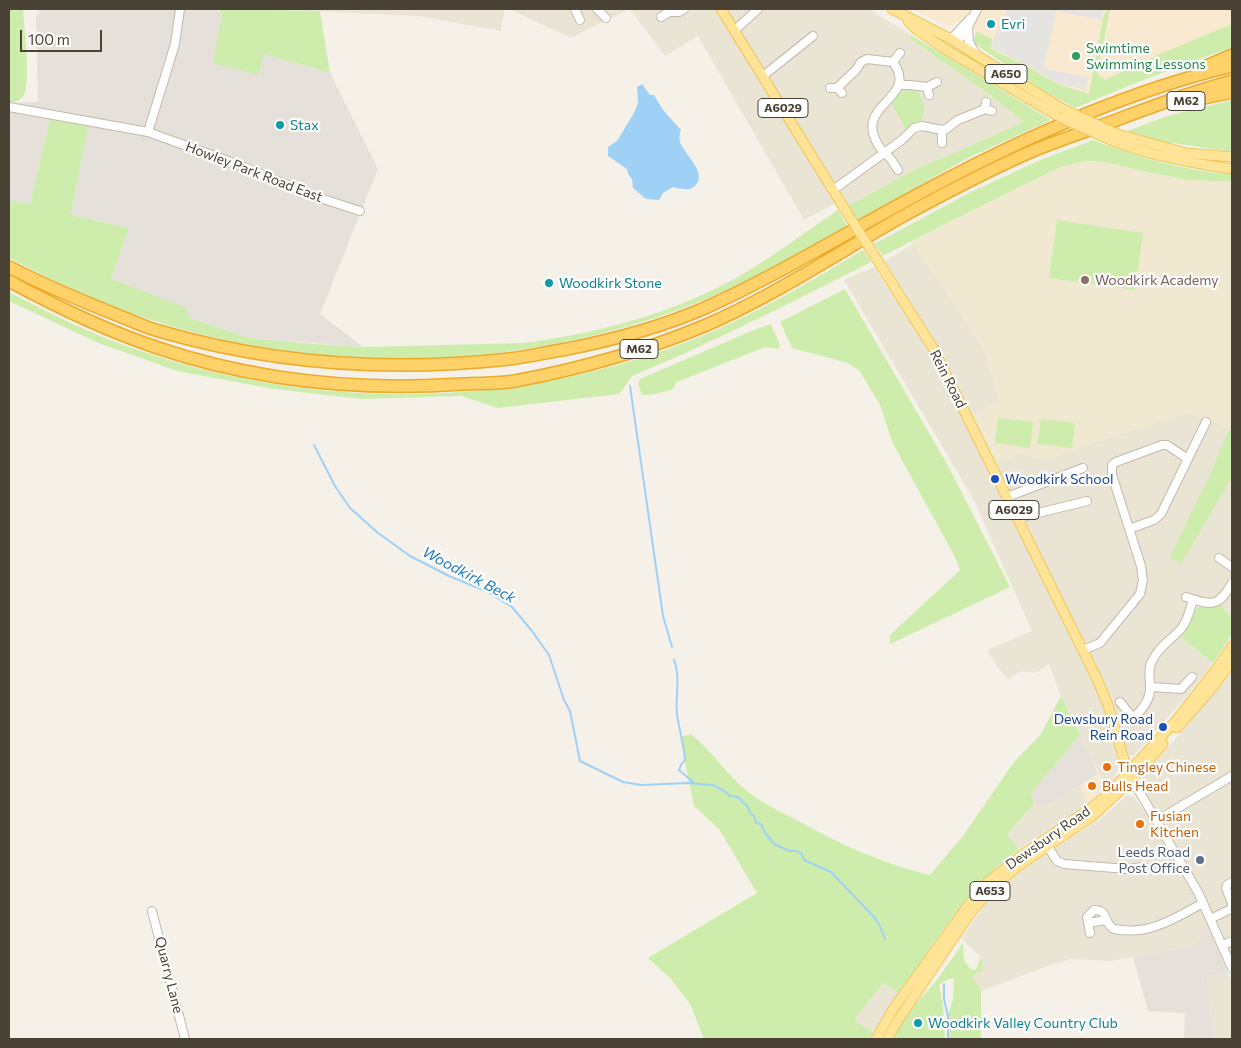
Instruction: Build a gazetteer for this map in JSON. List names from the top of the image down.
{
  "streets": {
    "highway": ["M62"],
    "main road": [
      "A650",
      "A6029",
      "Rein Road",
      "Dewsbury Road",
      "A653"
    ],
    "street": ["Howley Park Road East", "Quarry Lane"]
  },
  "crossings": [
    ["Rein Road", "Dewsbury Road"]
  ],
  "water": ["Woodkirk Beck"],
  "places": [
    "Evri",
    "Swimtime Swimming Lessons",
    "Stax",
    "Woodkirk Academy",
    "Woodkirk Stone",
    "Woodkirk School",
    "Dewsbury Road Rein Road",
    "Tingley Chinese",
    "Bulls Head",
    "Fusian Kitchen",
    "Leeds Road Post Office",
    "Woodkirk Valley Country Club"
  ],
  "scale_bar": "100 m"
}
